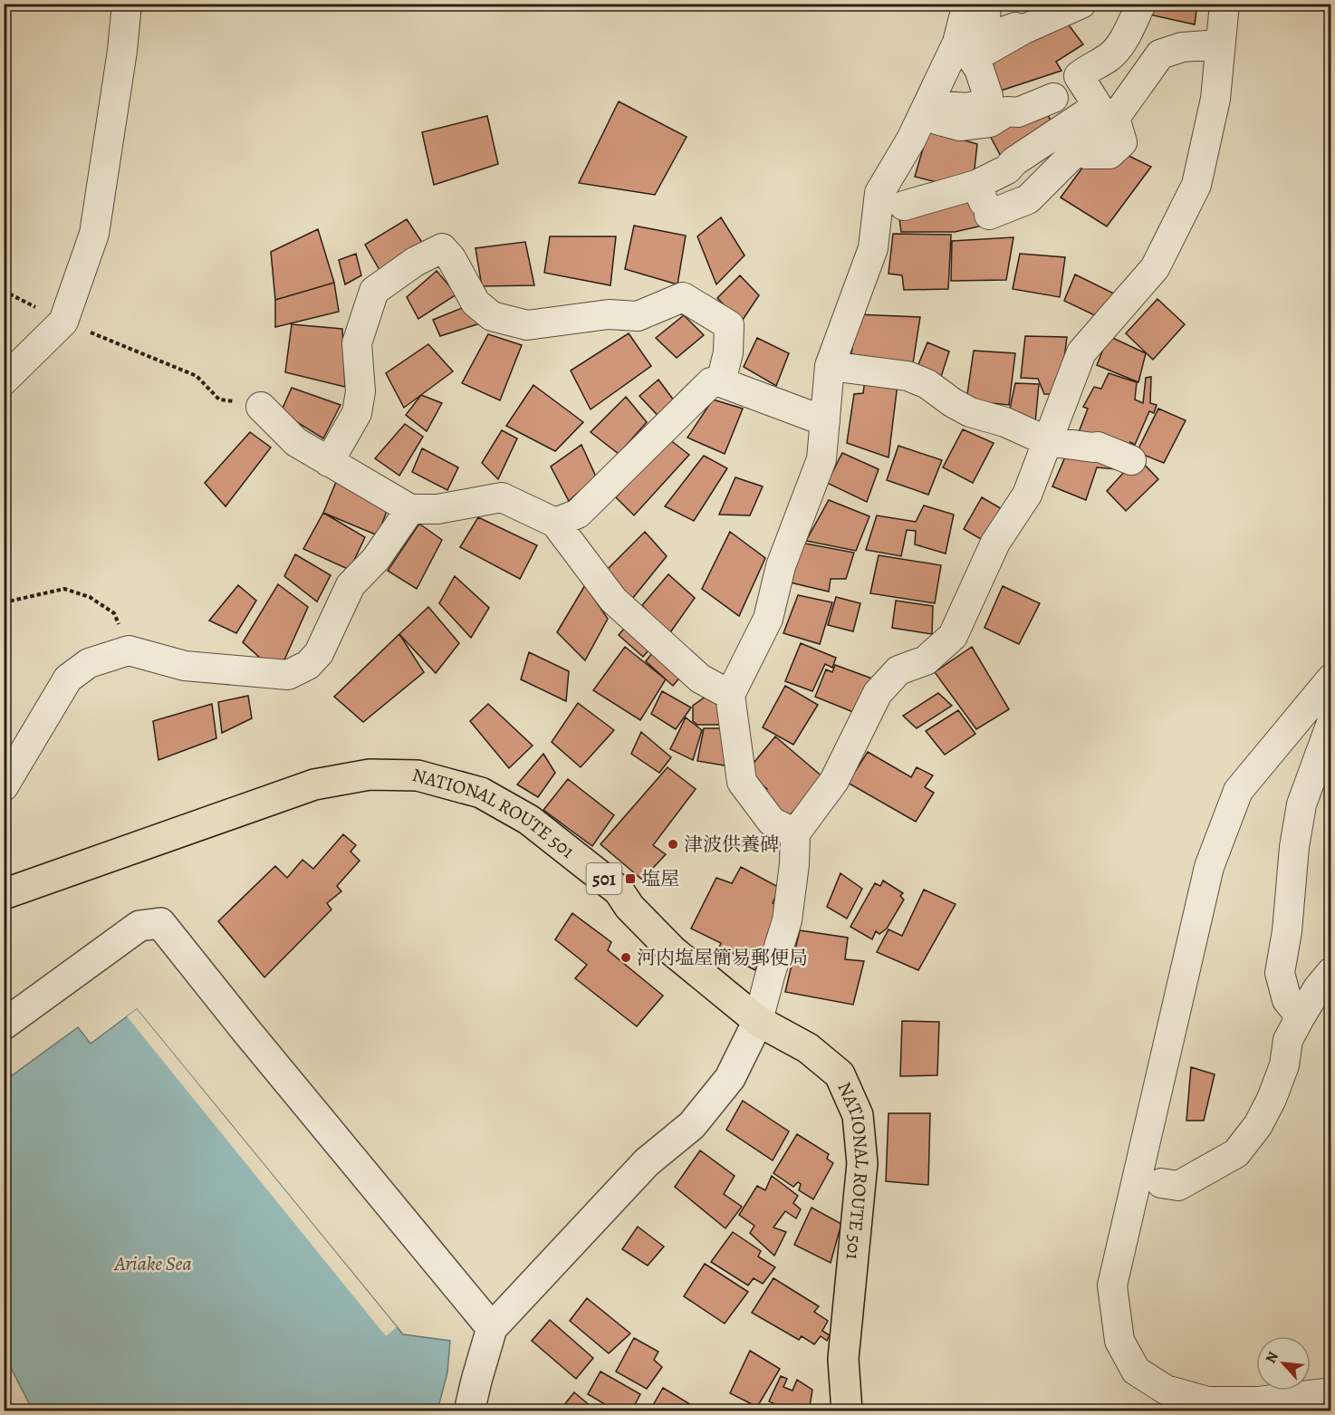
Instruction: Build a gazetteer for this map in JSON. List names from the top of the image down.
{
  "streets": {
    "highway": ["NATIONAL ROUTE 501", "501"]
  },
  "water": ["Ariake Sea"],
  "places": {
    "other": ["津波供養碑", "河内塩屋簡易郵便局"],
    "transit": ["塩屋"]
  },
  "north": "top left"
}
